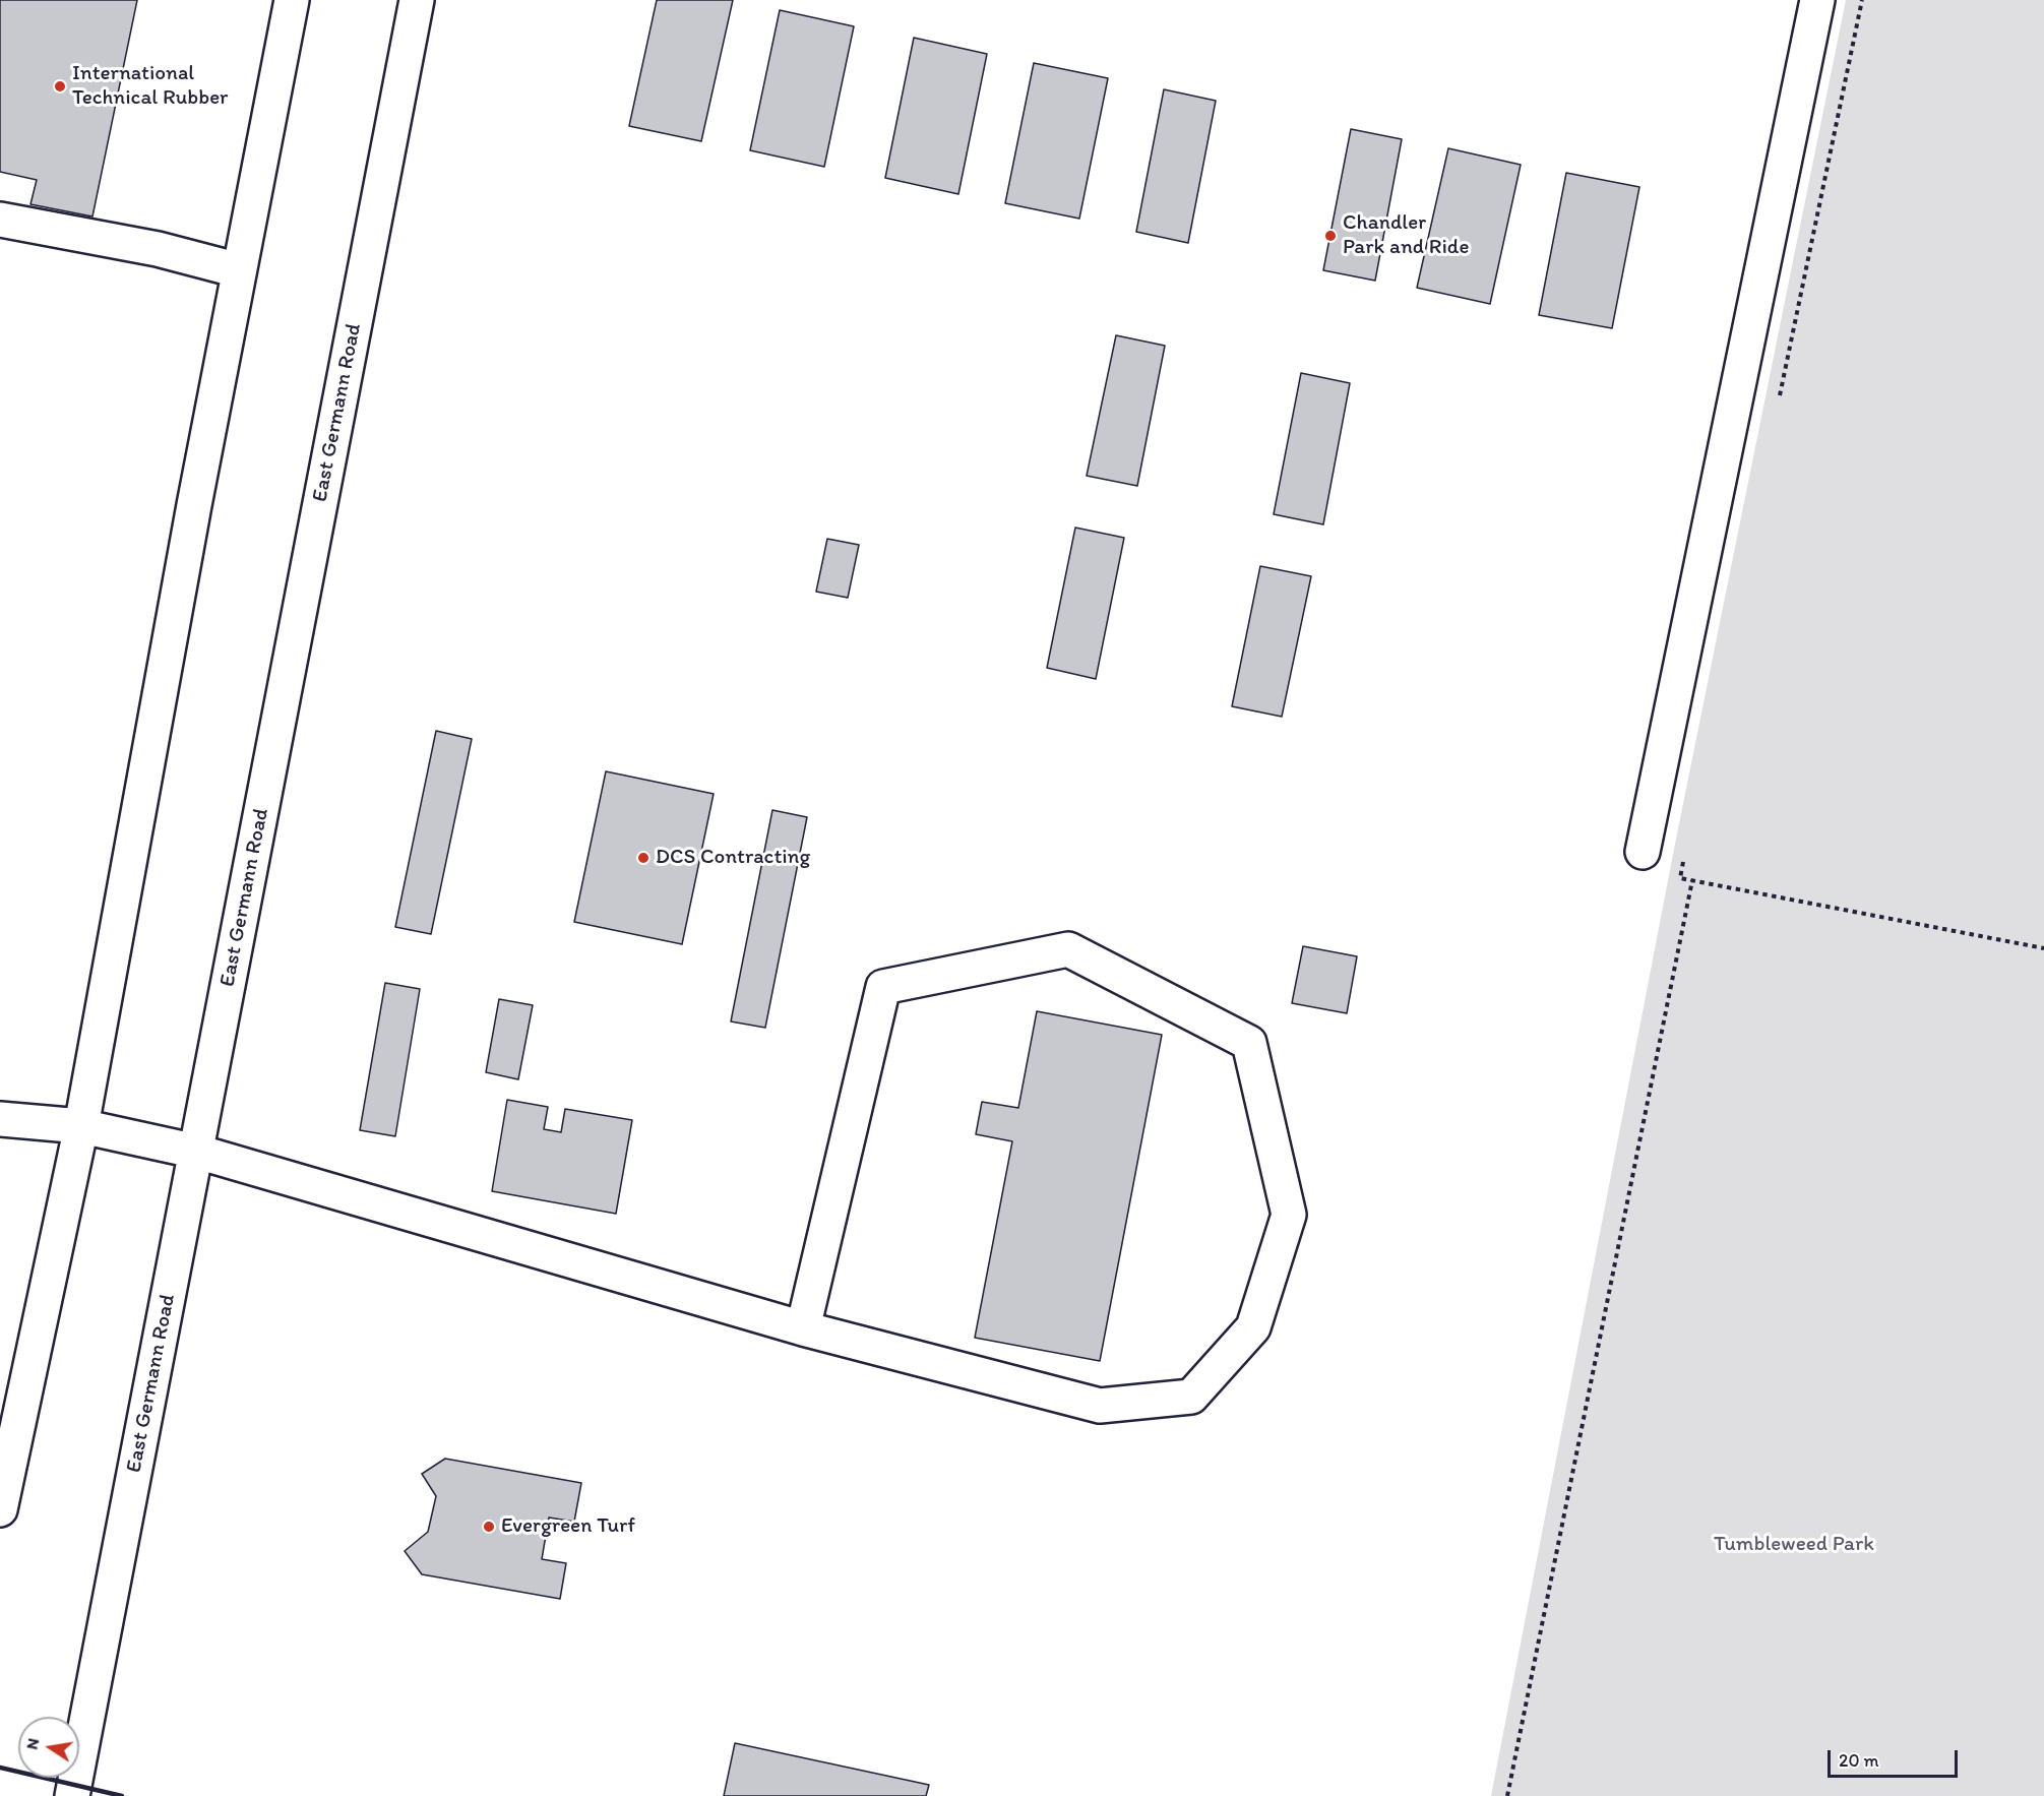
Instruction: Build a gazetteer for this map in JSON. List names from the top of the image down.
{
  "streets": {
    "main road": ["East Germann Road"]
  },
  "parks": ["Tumbleweed Park"],
  "places": [
    "International Technical Rubber",
    "Chandler Park and Ride",
    "DCS Contracting",
    "Evergreen Turf"
  ],
  "scale_bar": "20 m",
  "north": "left"
}
